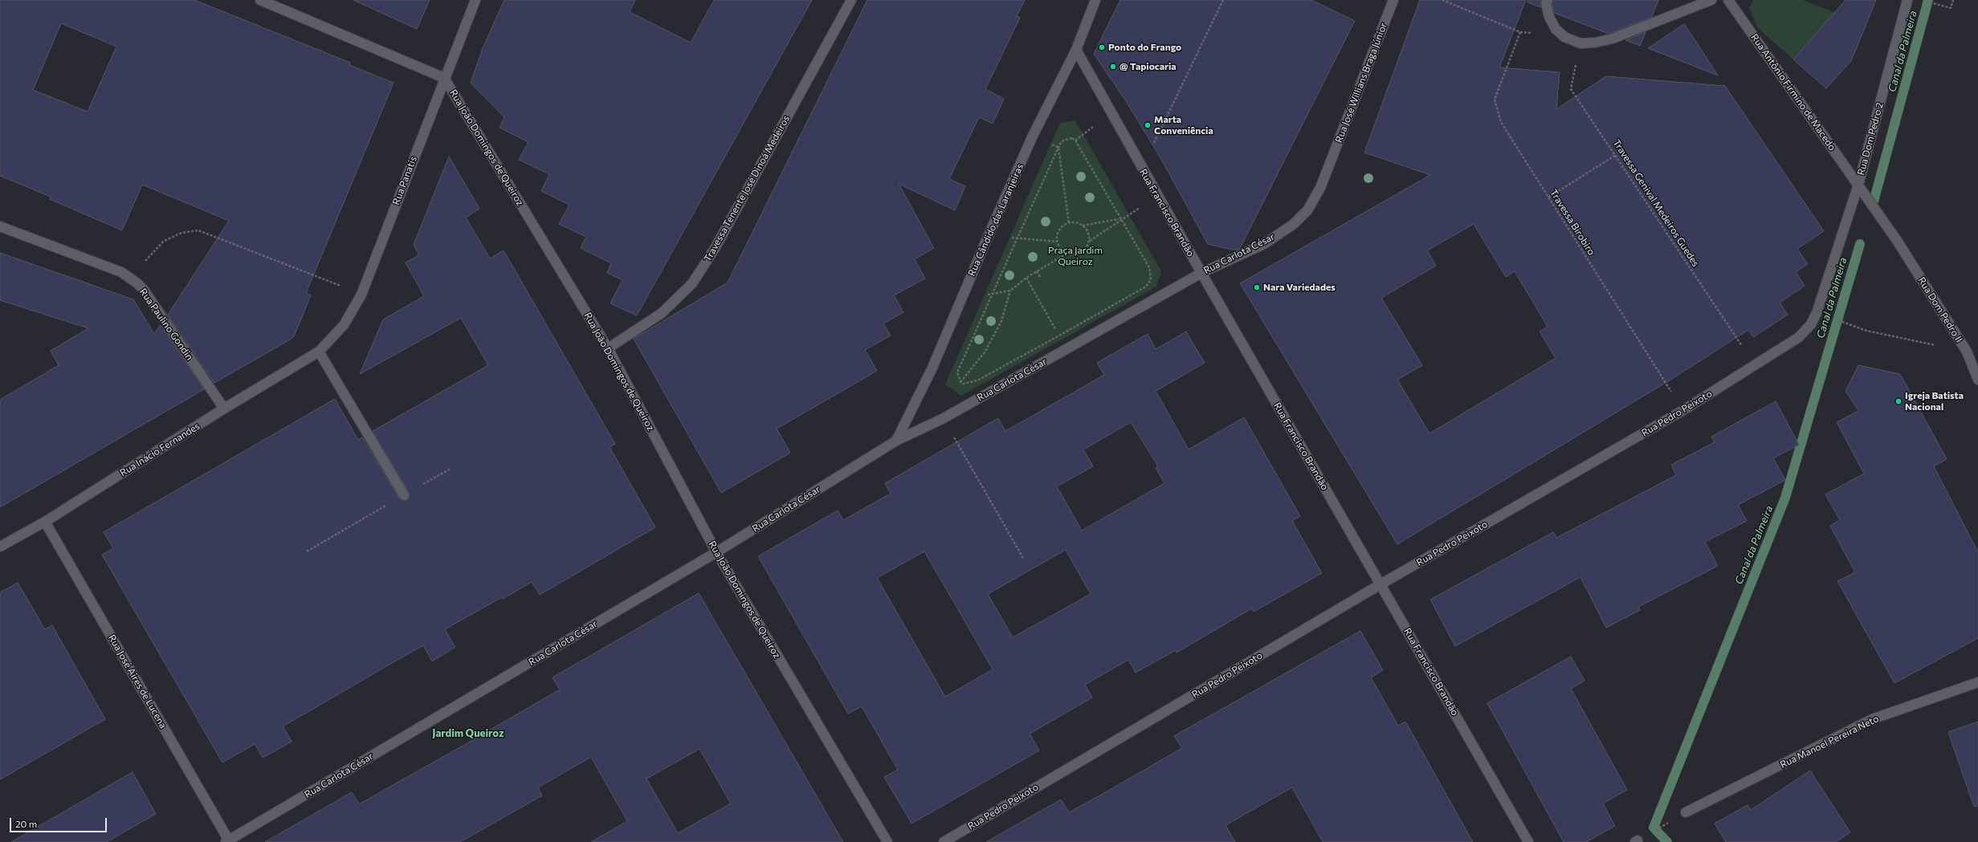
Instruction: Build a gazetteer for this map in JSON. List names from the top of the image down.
{
  "streets": {
    "street": [
      "Rua José Willians Braga Júnior",
      "Rua Antônio Firmino de Macedo",
      "Rua Dom Pedro 2",
      "Rua João Domingos de Queiroz",
      "Rua Panatis",
      "Travessa Tenente José Dinoá Medeiros",
      "Rua Francisco Brandão",
      "Rua Cândido das Laranjeiras",
      "Rua Carlota César",
      "Rua Dom Pedro II",
      "Rua Paulino Gondin",
      "Rua Pedro Peixoto",
      "Rua Inácio Fernandes",
      "Rua José Aires de Lucena",
      "Rua Manoel Pereira Neto"
    ],
    "path": ["Travessa Genival Medeiros Guedes", "Travessa Birobiro"]
  },
  "crossings": [
    ["Rua José Willians Braga Júnior", "Rua Carlota César"],
    ["Rua Antônio Firmino de Macedo", "Rua Dom Pedro 2"],
    ["Rua Antônio Firmino de Macedo", "Rua Dom Pedro II"],
    ["Rua João Domingos de Queiroz", "Rua Panatis"],
    ["Rua João Domingos de Queiroz", "Travessa Tenente José Dinoá Medeiros"],
    ["Rua João Domingos de Queiroz", "Rua Carlota César"],
    ["Rua Panatis", "Rua Inácio Fernandes"],
    ["Travessa Genival Medeiros Guedes", "Rua Pedro Peixoto"],
    ["Rua Francisco Brandão", "Rua Cândido das Laranjeiras"],
    ["Rua Francisco Brandão", "Rua Carlota César"],
    ["Rua Francisco Brandão", "Rua Pedro Peixoto"],
    ["Rua Cândido das Laranjeiras", "Rua Carlota César"],
    ["Travessa Birobiro", "Rua Pedro Peixoto"],
    ["Rua Carlota César", "Rua José Aires de Lucena"],
    ["Rua Paulino Gondin", "Rua Inácio Fernandes"],
    ["Rua Inácio Fernandes", "Rua José Aires de Lucena"]
  ],
  "districts": ["Jardim Queiroz"],
  "water": ["Canal da Palmeira"],
  "parks": ["Praça Jardim Queiroz"],
  "places": [
    "Ponto do Frango",
    "@ Tapiocaria",
    "Marta Conveniência",
    "Nara Variedades",
    "Igreja Batista Nacional"
  ],
  "scale_bar": "20 m"
}
